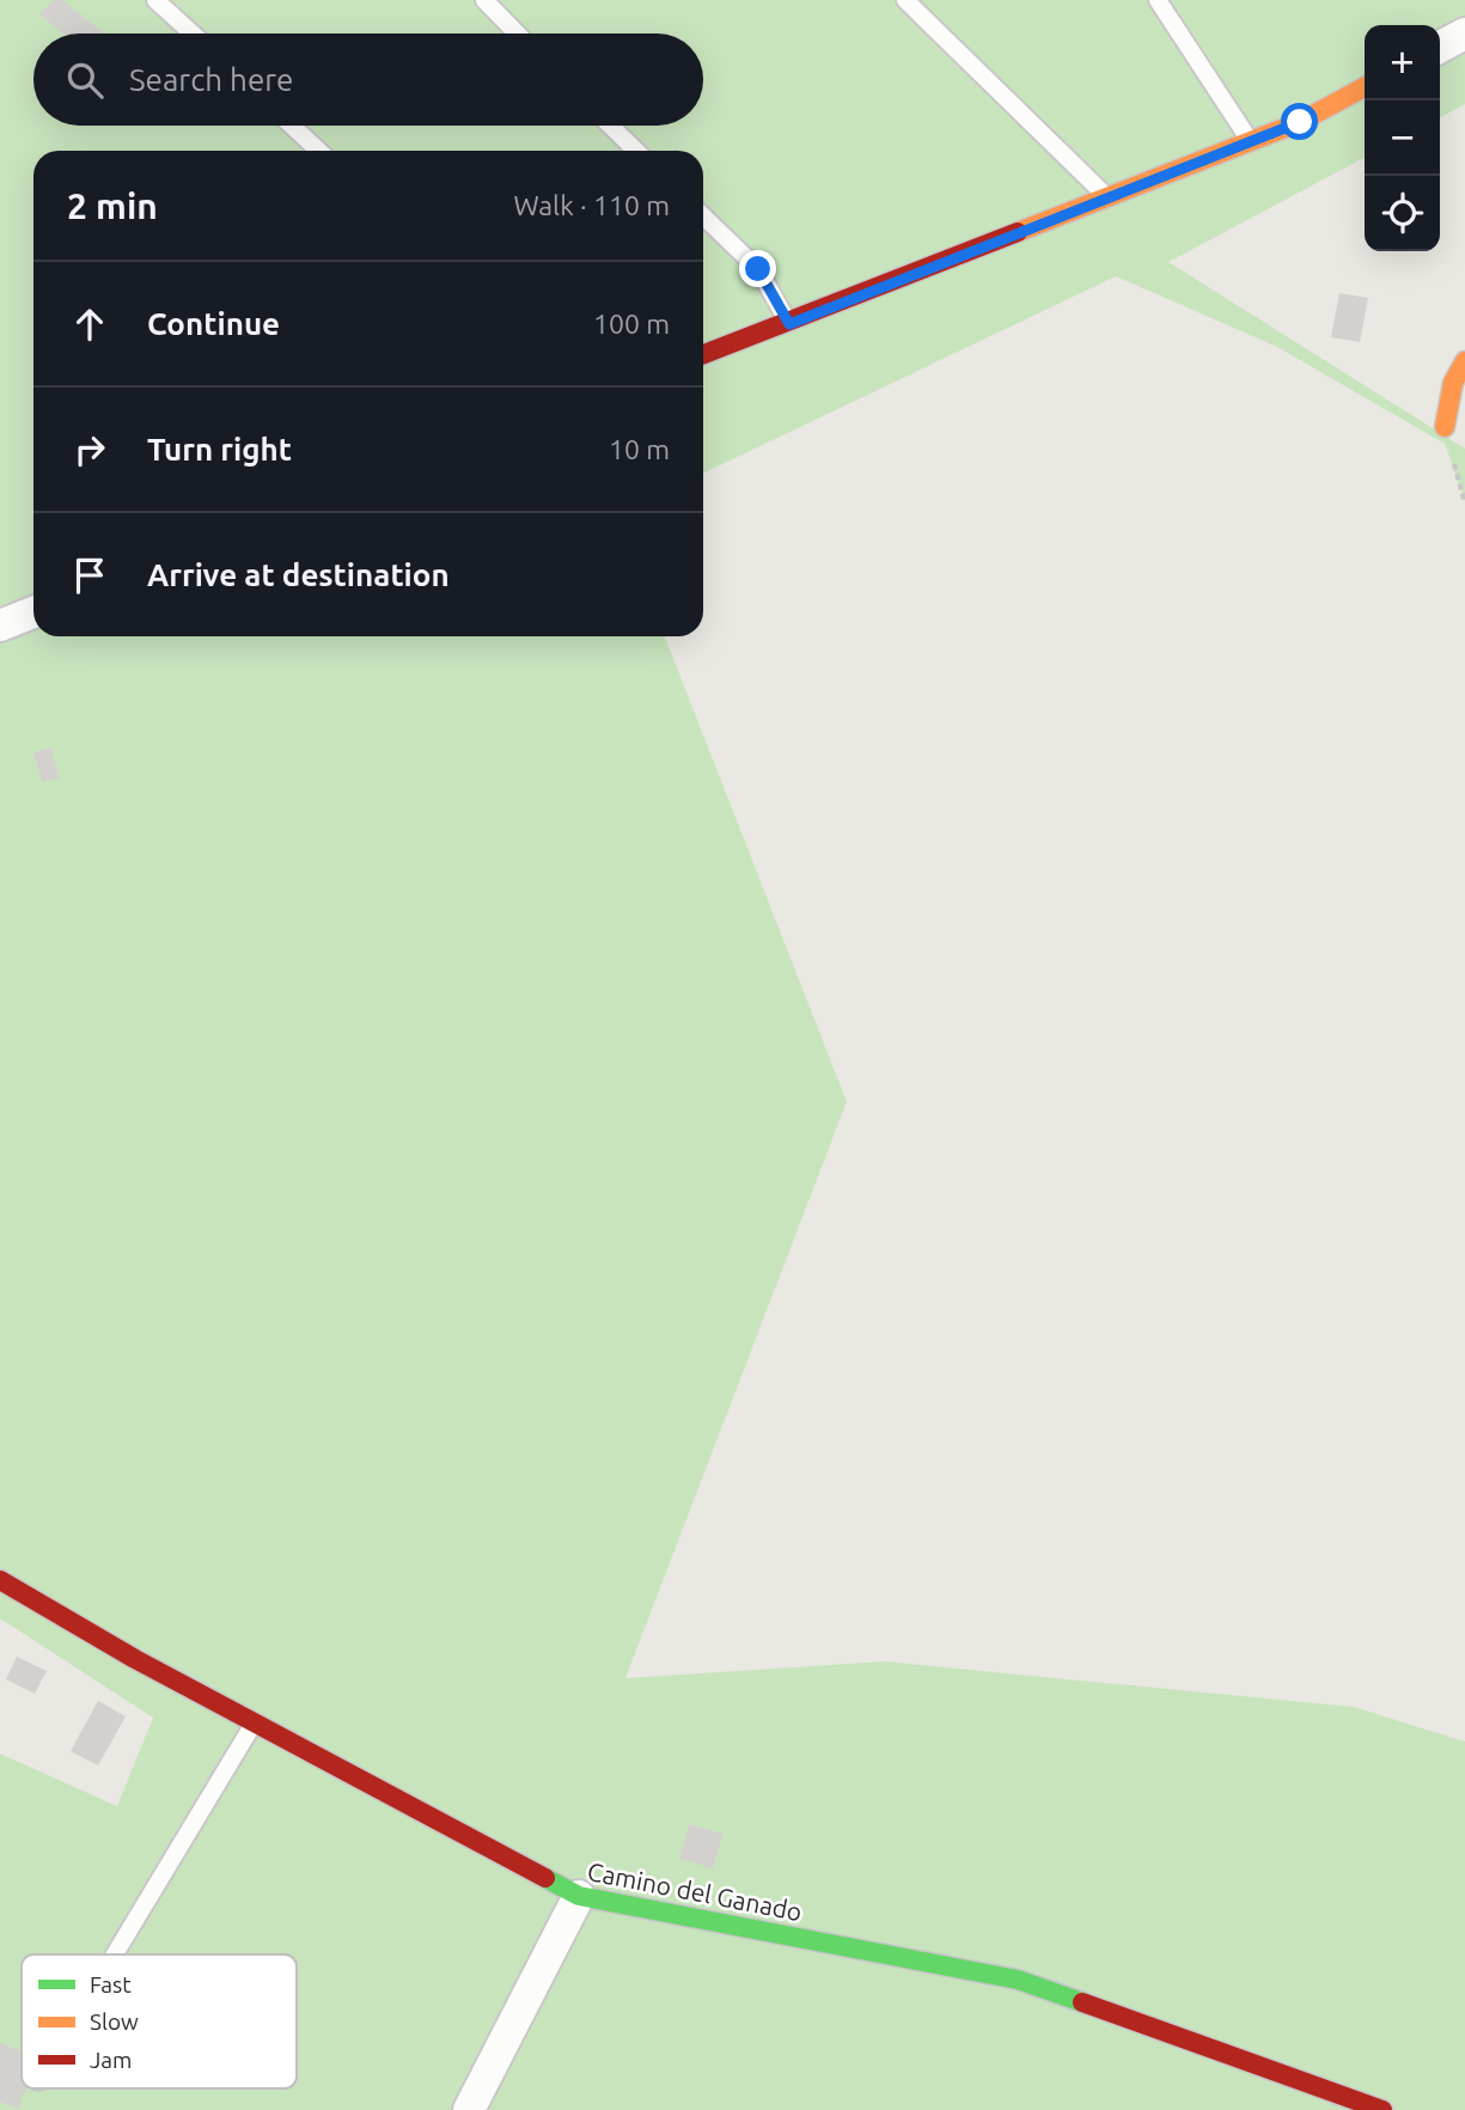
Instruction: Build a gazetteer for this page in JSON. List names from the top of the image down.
{
  "streets": {
    "street": ["Camino del Ganado"]
  },
  "legend": ["Fast", "Slow", "Jam"],
  "page": {
    "map_buttons": ["+", "−"],
    "search": "Search here",
    "heading": ["2 min", "Walk · 110 m"],
    "list": [
      ["Continue", "100 m"],
      ["Turn right", "10 m"],
      "Arrive at destination"
    ]
  }
}
